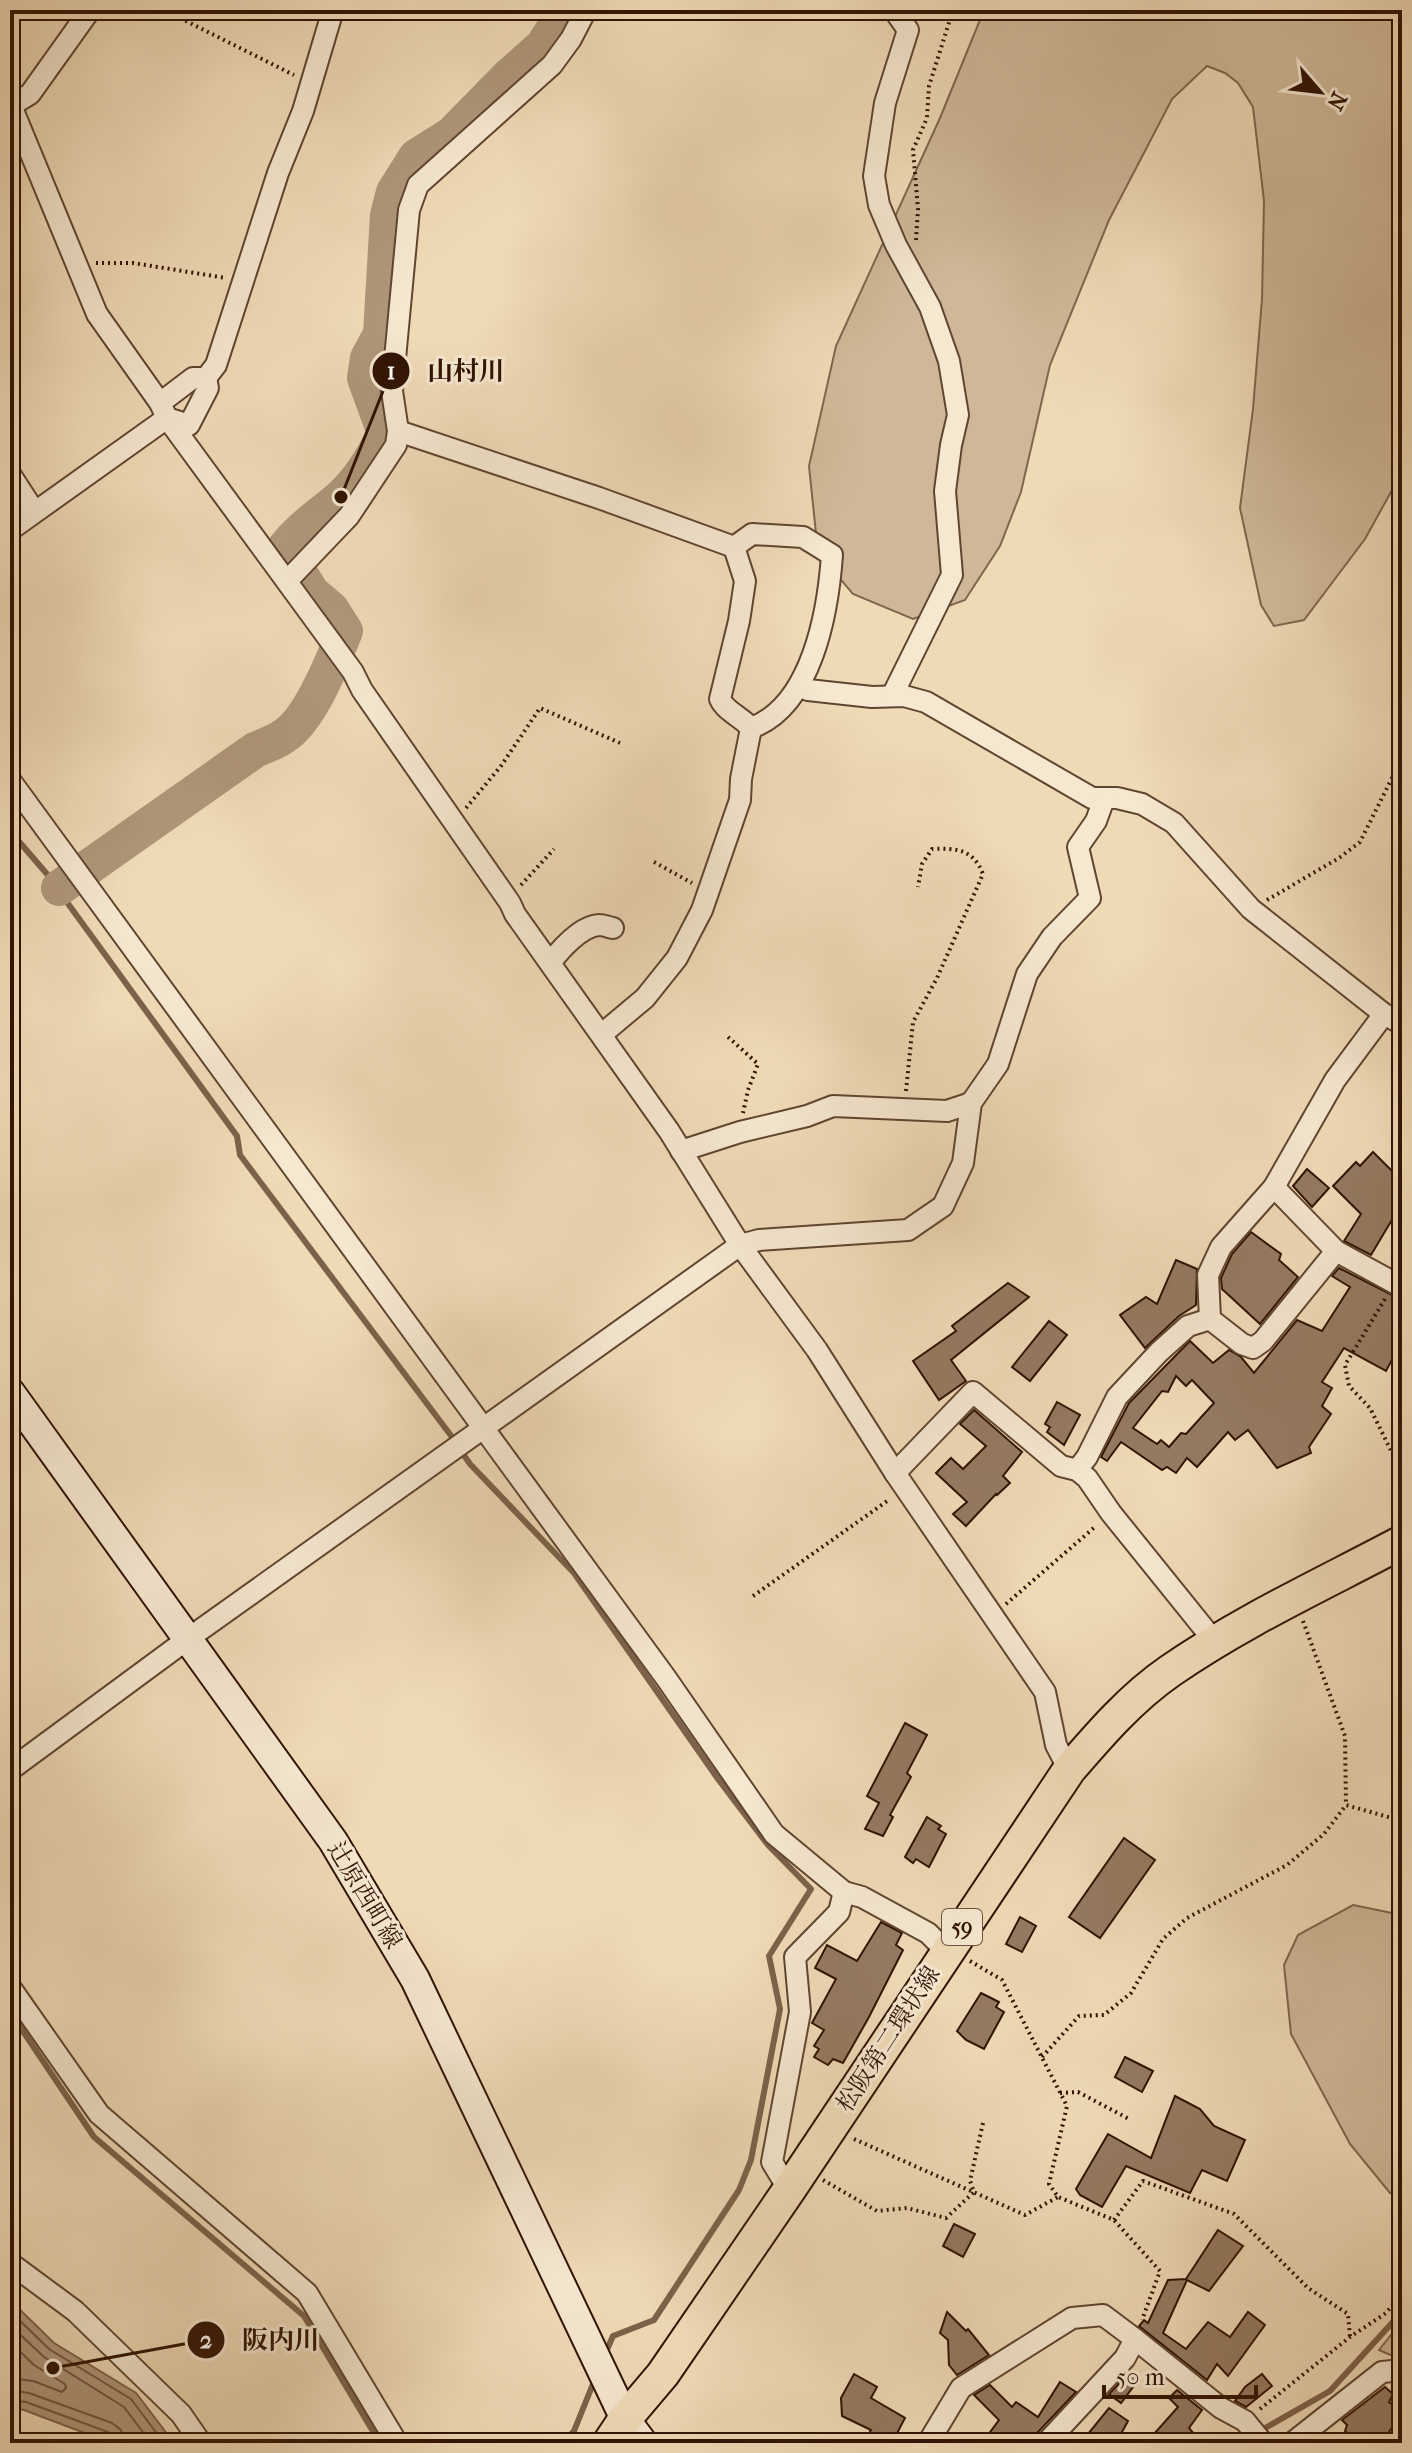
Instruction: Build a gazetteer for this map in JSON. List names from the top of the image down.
{
  "streets": {
    "main road": ["辻原西町線", "59", "松阪第二環状線"]
  },
  "crossings": [
    ["辻原西町線", "松阪第二環状線"]
  ],
  "places": ["山村川", "阪内川"],
  "scale_bar": "50 m",
  "north": "bottom right"
}
